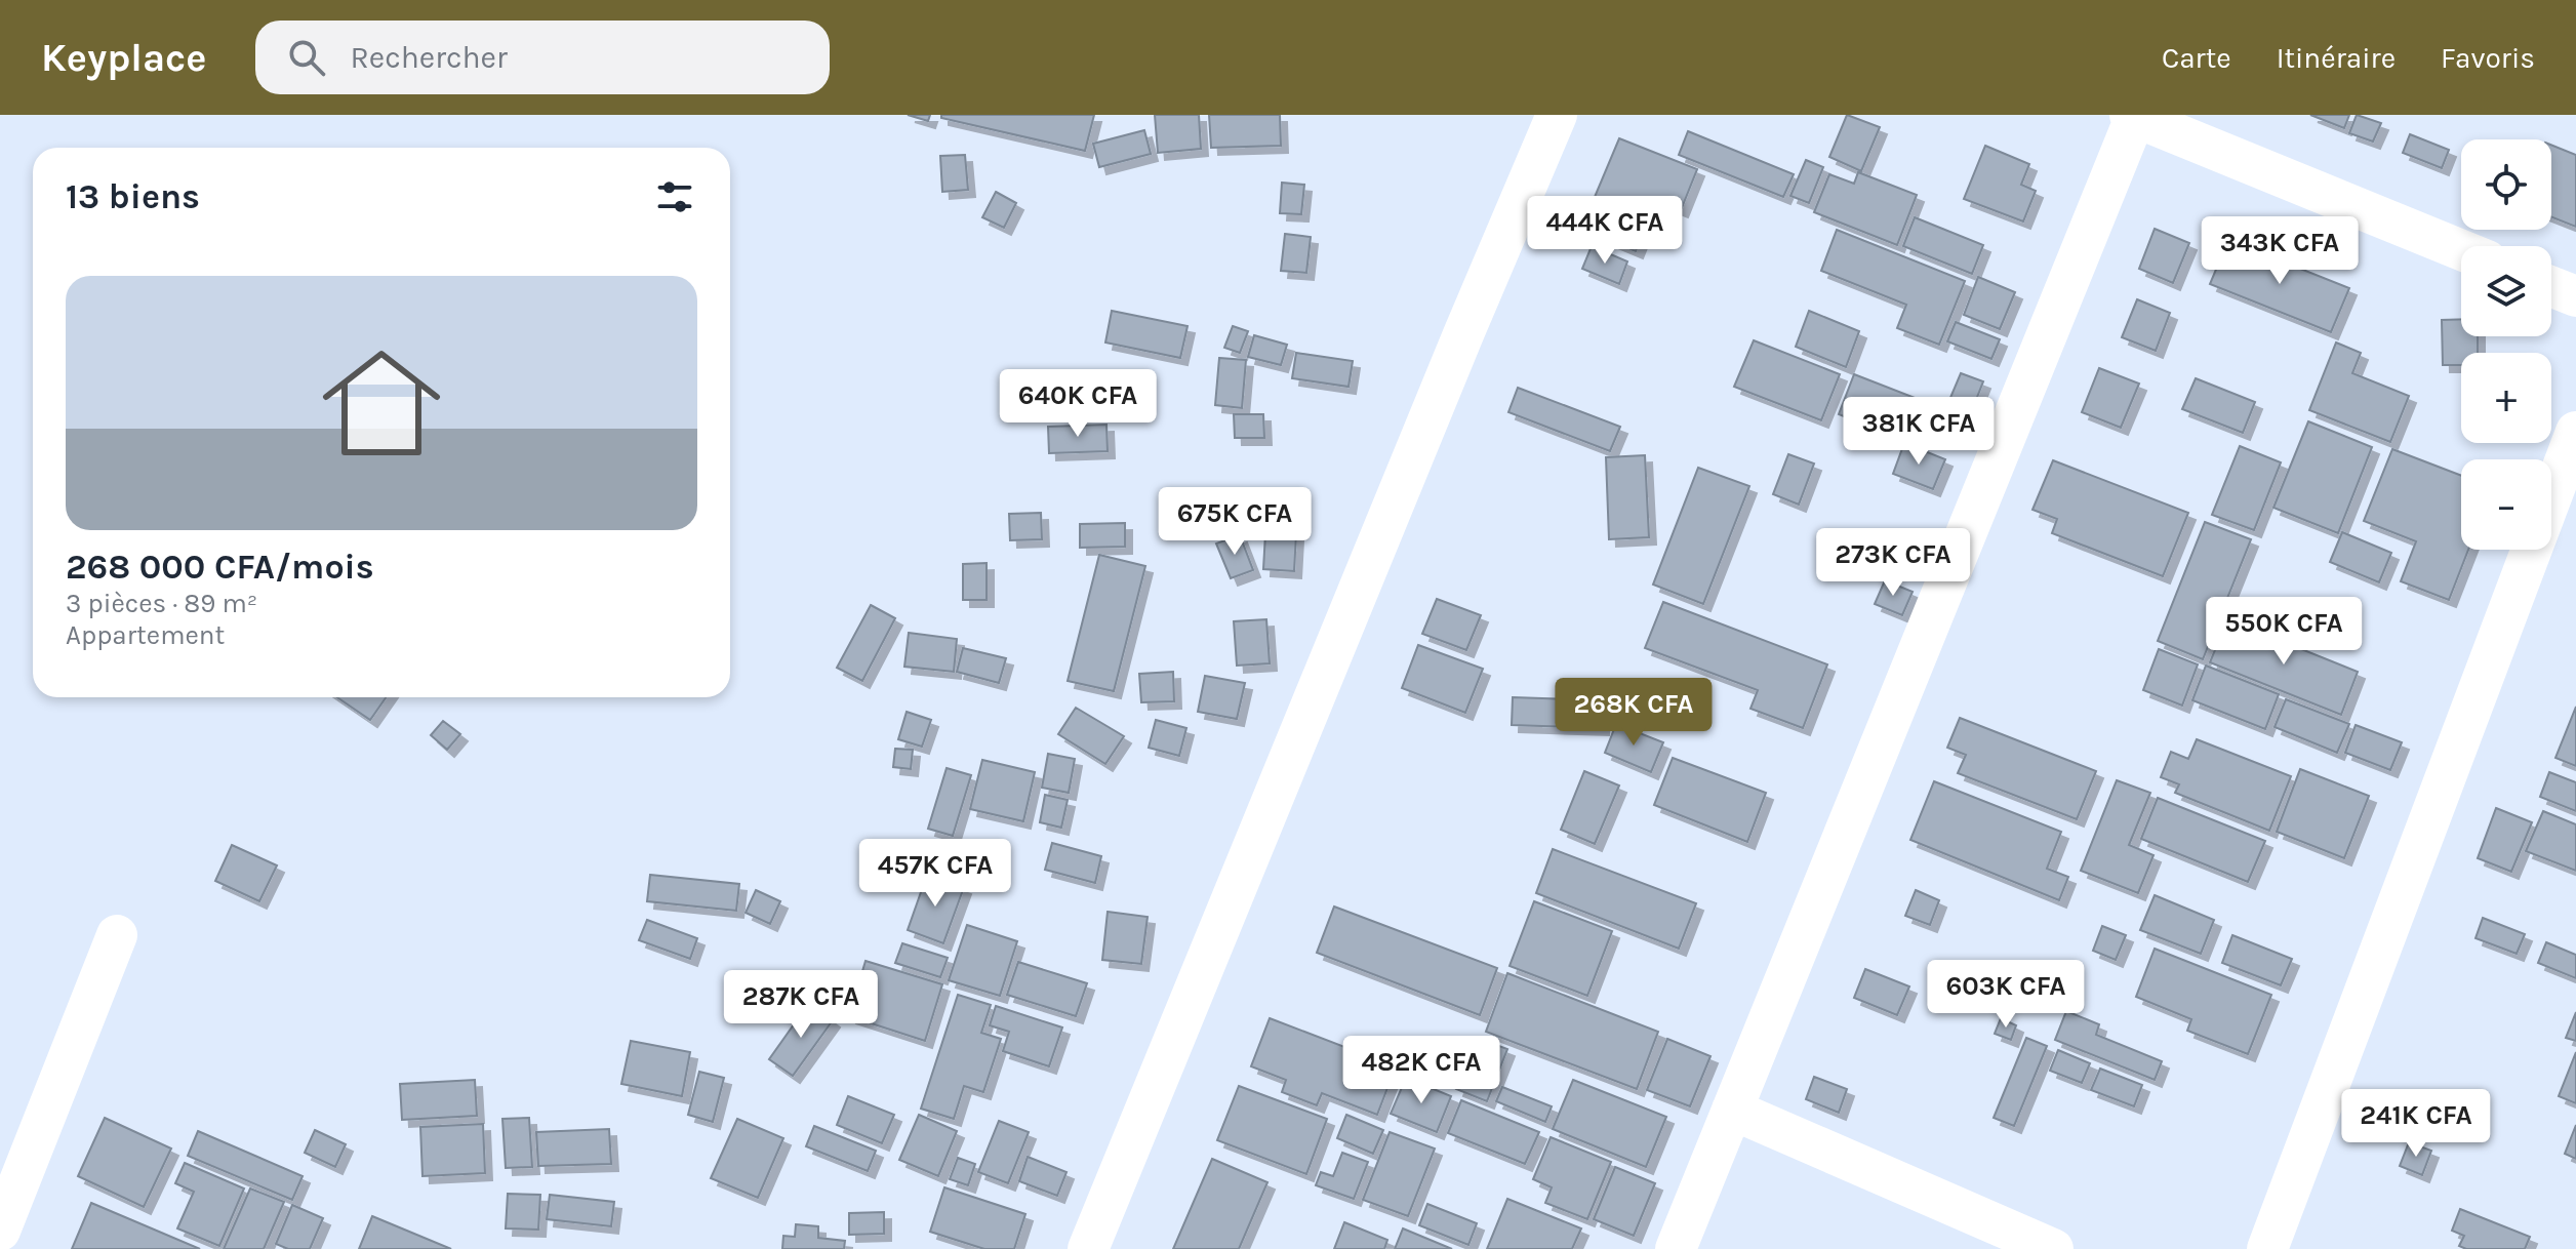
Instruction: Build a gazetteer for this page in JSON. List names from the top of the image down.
{
  "page": {
    "header": "Keyplace",
    "search": "Rechercher",
    "nav": ["Carte", "Itinéraire", "Favoris"],
    "map_buttons": ["+", "−"],
    "heading": "13 biens",
    "price": [
      "444K CFA",
      "343K CFA",
      "640K CFA",
      "381K CFA",
      "675K CFA",
      "273K CFA",
      "550K CFA",
      "268K CFA",
      "457K CFA",
      "603K CFA",
      "287K CFA",
      "482K CFA",
      "241K CFA"
    ],
    "list": [
      {
        "name": "268 000 CFA/mois",
        "note": "3 pièces · 89 m² · Appartement"
      }
    ]
  }
}
